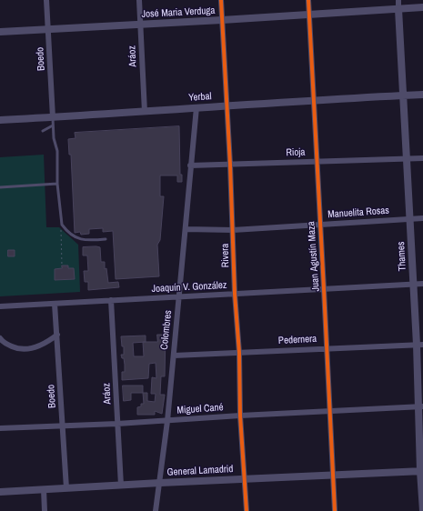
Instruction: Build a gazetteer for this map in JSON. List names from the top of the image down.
{
  "streets": {
    "street": [
      "José Maria Verduga",
      "Aráoz",
      "Boedo",
      "Yerbal",
      "Rioja",
      "Manuelita Rosas",
      "Rivera",
      "Juan Agustín Maza",
      "Thames",
      "Joaquín V. González",
      "Colombres",
      "Pedernera",
      "Miguel Cané",
      "General Lamadrid"
    ]
  },
  "crossings": [
    ["José Maria Verduga", "Aráoz"],
    ["José Maria Verduga", "Boedo"],
    ["José Maria Verduga", "Rivera"],
    ["José Maria Verduga", "Juan Agustín Maza"],
    ["José Maria Verduga", "Thames"],
    ["Aráoz", "Yerbal"],
    ["Aráoz", "Joaquín V. González"],
    ["Aráoz", "Miguel Cané"],
    ["Aráoz", "General Lamadrid"],
    ["Boedo", "Yerbal"],
    ["Boedo", "Joaquín V. González"],
    ["Boedo", "Miguel Cané"],
    ["Boedo", "General Lamadrid"],
    ["Yerbal", "Rivera"],
    ["Yerbal", "Juan Agustín Maza"],
    ["Yerbal", "Thames"],
    ["Yerbal", "Colombres"],
    ["Rioja", "Rivera"],
    ["Rioja", "Juan Agustín Maza"],
    ["Rioja", "Thames"],
    ["Rioja", "Colombres"],
    ["Manuelita Rosas", "Rivera"],
    ["Manuelita Rosas", "Juan Agustín Maza"],
    ["Manuelita Rosas", "Thames"],
    ["Manuelita Rosas", "Colombres"],
    ["Rivera", "Joaquín V. González"],
    ["Rivera", "Pedernera"],
    ["Rivera", "Miguel Cané"],
    ["Rivera", "General Lamadrid"],
    ["Juan Agustín Maza", "Joaquín V. González"],
    ["Juan Agustín Maza", "Pedernera"],
    ["Juan Agustín Maza", "Miguel Cané"],
    ["Juan Agustín Maza", "General Lamadrid"],
    ["Thames", "Joaquín V. González"],
    ["Thames", "Pedernera"],
    ["Thames", "Miguel Cané"],
    ["Thames", "General Lamadrid"],
    ["Joaquín V. González", "Colombres"],
    ["Colombres", "Pedernera"],
    ["Colombres", "Miguel Cané"],
    ["Colombres", "General Lamadrid"]
  ]
}
